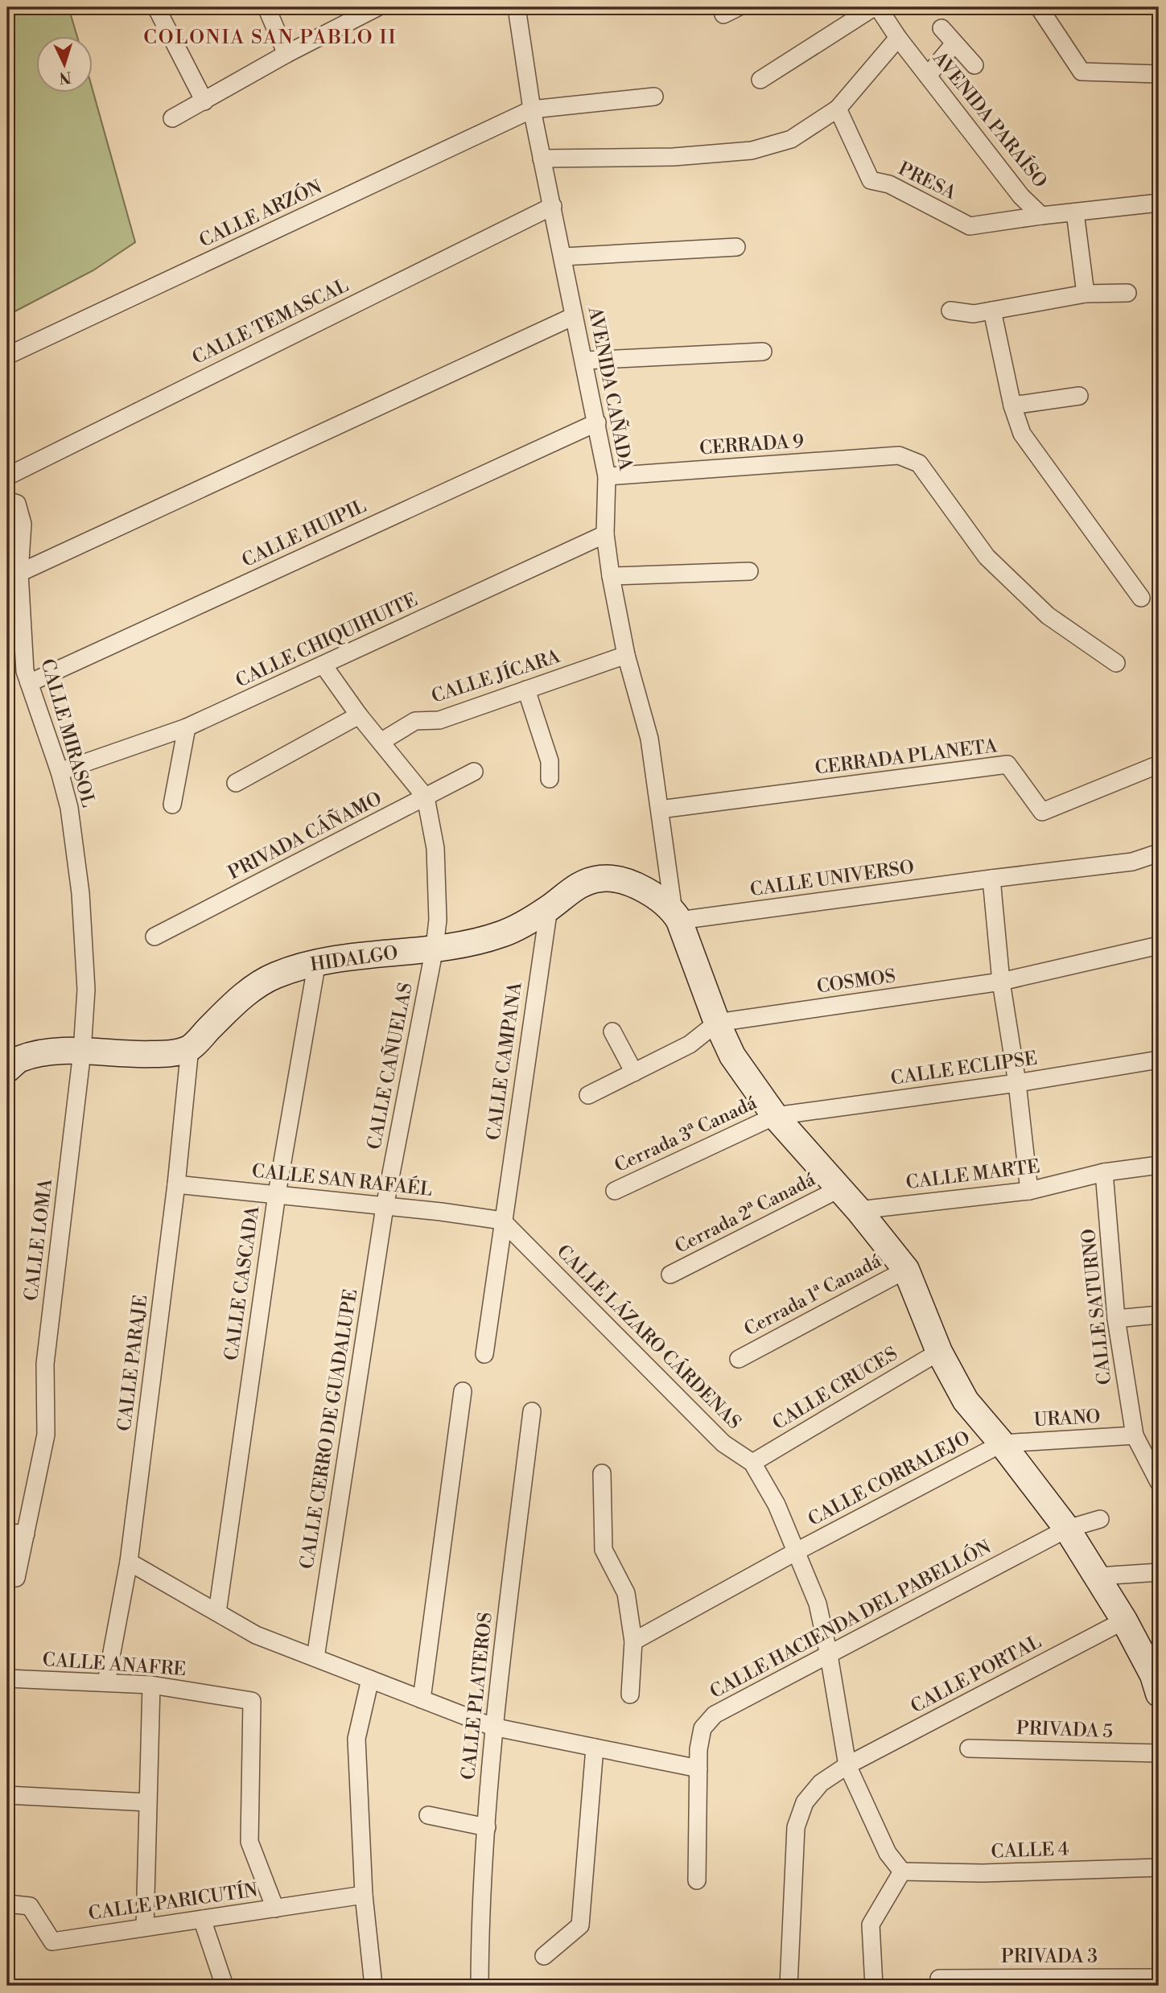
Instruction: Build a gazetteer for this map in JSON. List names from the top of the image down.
{
  "streets": {
    "street": [
      "AVENIDA PARAÍSO",
      "PRESA",
      "CALLE ARZÓN",
      "CALLE TEMASCAL",
      "AVENIDA CAÑADA",
      "CERRADA 9",
      "CALLE HUIPIL",
      "CALLE CHIQUIHUITE",
      "CALLE JÍCARA",
      "CALLE MIRASOL",
      "CERRADA PLANETA",
      "PRIVADA CÁÑAMO",
      "CALLE UNIVERSO",
      "HIDALGO",
      "COSMOS",
      "CALLE CAMPANA",
      "CALLE CAÑUELAS",
      "CALLE ECLIPSE",
      "Cerrada 3ª Canadá",
      "CALLE MARTE",
      "CALLE SAN RAFAÉL",
      "Cerrada 2ª Canadá",
      "CALLE LOMA",
      "CALLE CASCADA",
      "Cerrada 1ª Canadá",
      "CALLE SATURNO",
      "CALLE LÁZARO CÁRDENAS",
      "CALLE PARAJE",
      "CALLE CRUCES",
      "URANO",
      "CALLE CERRO DE GUADALUPE",
      "CALLE CORRALEJO",
      "CALLE HACIENDA DEL PABELLÓN",
      "CALLE ANAFRE",
      "CALLE PORTAL",
      "CALLE PLATEROS",
      "PRIVADA 5",
      "CALLE 4",
      "CALLE PARICUTÍN",
      "PRIVADA 3"
    ]
  },
  "crossings": [
    ["AVENIDA PARAÍSO", "PRESA"],
    ["CALLE ARZÓN", "AVENIDA CAÑADA"],
    ["CALLE TEMASCAL", "AVENIDA CAÑADA"],
    ["AVENIDA CAÑADA", "CERRADA 9"],
    ["AVENIDA CAÑADA", "CALLE HUIPIL"],
    ["AVENIDA CAÑADA", "CALLE CHIQUIHUITE"],
    ["AVENIDA CAÑADA", "CALLE JÍCARA"],
    ["AVENIDA CAÑADA", "CERRADA PLANETA"],
    ["AVENIDA CAÑADA", "CALLE UNIVERSO"],
    ["AVENIDA CAÑADA", "HIDALGO"],
    ["CALLE HUIPIL", "CALLE MIRASOL"],
    ["CALLE CHIQUIHUITE", "CALLE MIRASOL"],
    ["CALLE CHIQUIHUITE", "CALLE CAÑUELAS"],
    ["CALLE JÍCARA", "CALLE CAÑUELAS"],
    ["CALLE MIRASOL", "CALLE LOMA"],
    ["PRIVADA CÁÑAMO", "CALLE CAÑUELAS"],
    ["CALLE UNIVERSO", "HIDALGO"],
    ["HIDALGO", "CALLE CAMPANA"],
    ["HIDALGO", "CALLE CAÑUELAS"],
    ["HIDALGO", "CALLE CASCADA"],
    ["HIDALGO", "CALLE PARAJE"],
    ["CALLE CAMPANA", "CALLE SAN RAFAÉL"],
    ["CALLE CAMPANA", "CALLE LÁZARO CÁRDENAS"],
    ["CALLE CAÑUELAS", "CALLE SAN RAFAÉL"],
    ["CALLE CAÑUELAS", "CALLE CERRO DE GUADALUPE"],
    ["CALLE ECLIPSE", "Cerrada 3ª Canadá"],
    ["CALLE MARTE", "CALLE SATURNO"],
    ["CALLE SAN RAFAÉL", "CALLE CASCADA"],
    ["CALLE SAN RAFAÉL", "CALLE LÁZARO CÁRDENAS"],
    ["CALLE SAN RAFAÉL", "CALLE PARAJE"],
    ["CALLE SAN RAFAÉL", "CALLE CERRO DE GUADALUPE"],
    ["CALLE SATURNO", "URANO"],
    ["CALLE LÁZARO CÁRDENAS", "CALLE CRUCES"],
    ["CALLE LÁZARO CÁRDENAS", "CALLE CORRALEJO"],
    ["CALLE LÁZARO CÁRDENAS", "CALLE HACIENDA DEL PABELLÓN"],
    ["CALLE LÁZARO CÁRDENAS", "CALLE PORTAL"],
    ["CALLE LÁZARO CÁRDENAS", "CALLE 4"],
    ["CALLE PARAJE", "CALLE ANAFRE"],
    ["URANO", "CALLE CORRALEJO"],
    ["CALLE ANAFRE", "CALLE PARICUTÍN"]
  ],
  "districts": ["COLONIA SAN PABLO II"],
  "north": "bottom"
}
